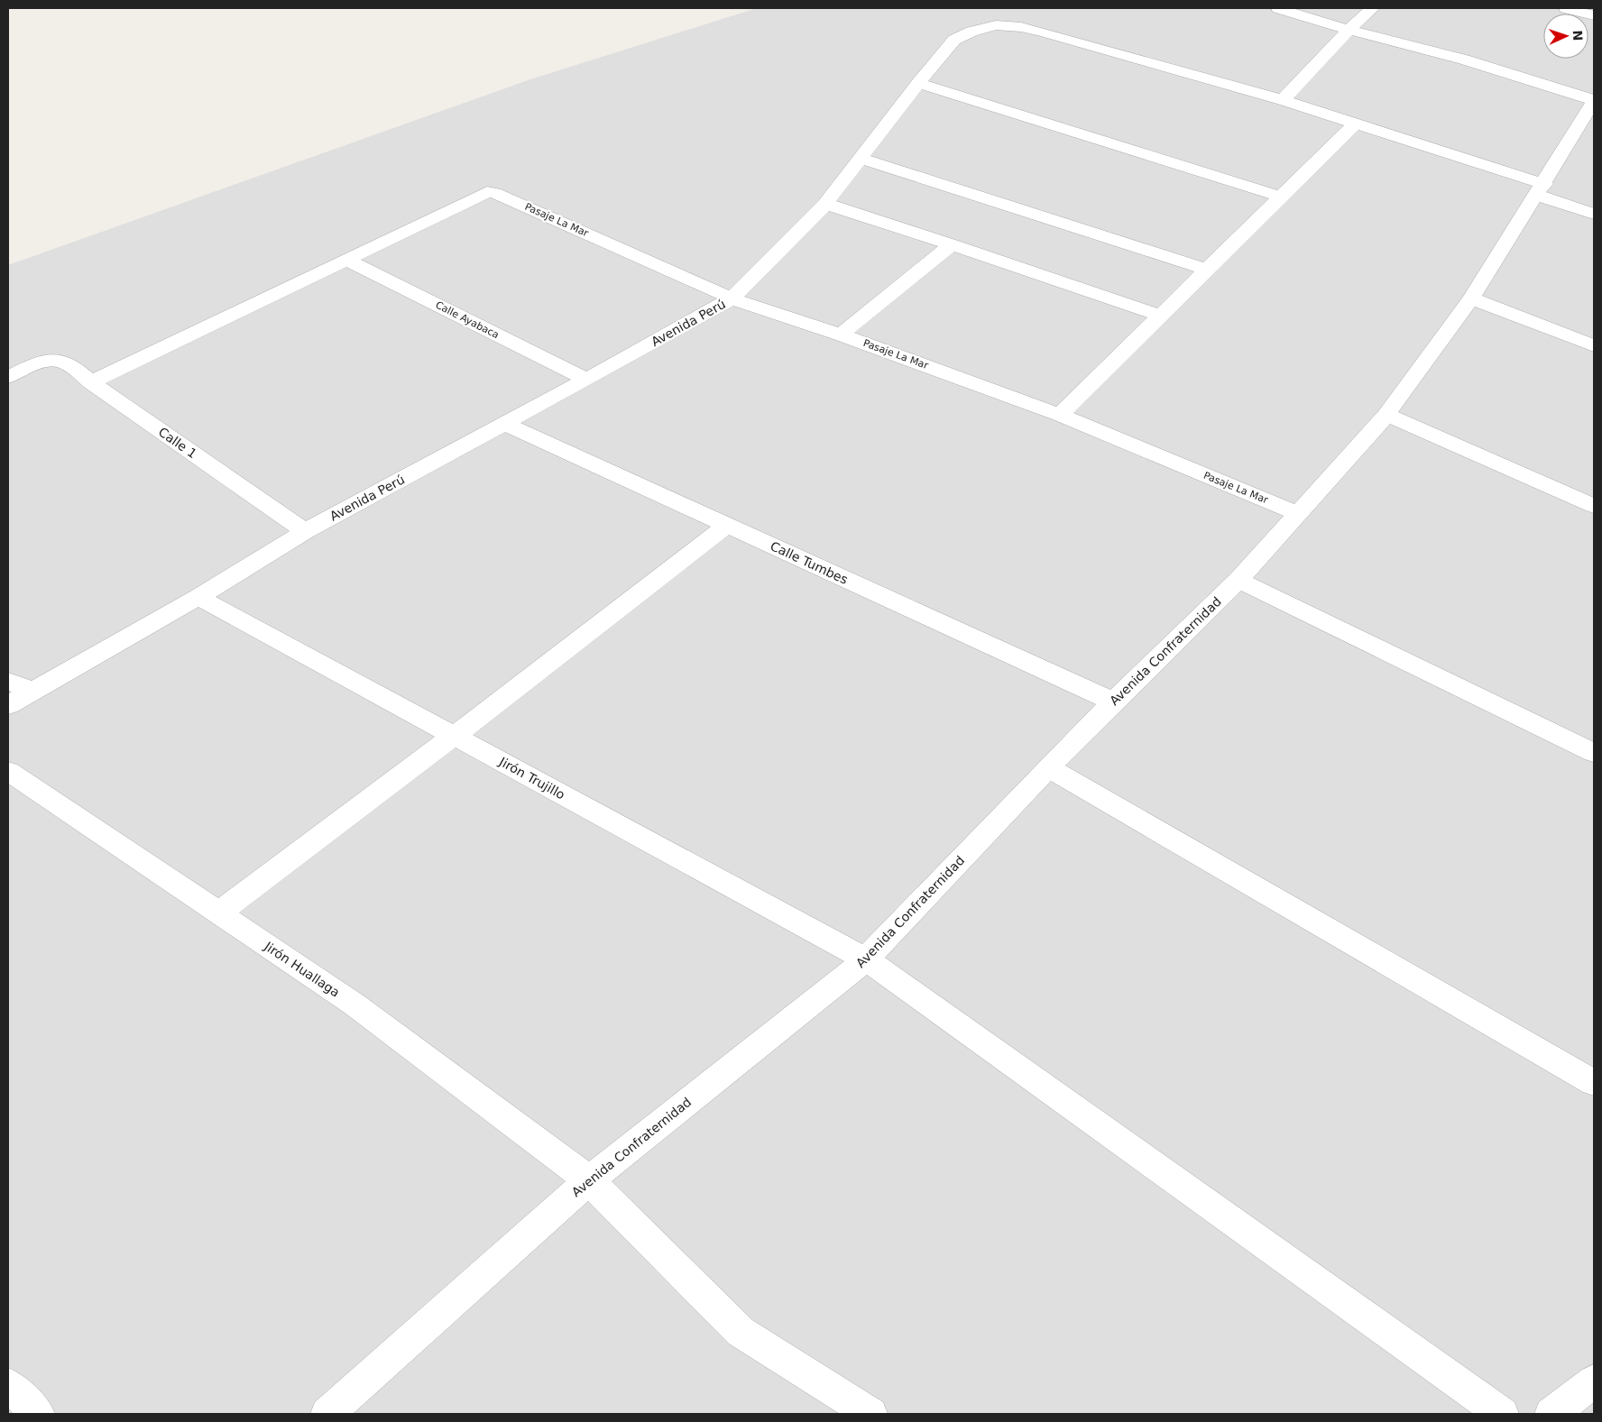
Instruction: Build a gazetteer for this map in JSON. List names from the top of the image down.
{
  "streets": {
    "street": [
      "Pasaje La Mar",
      "Calle Ayabaca",
      "Avenida Perú",
      "Calle 1",
      "Calle Tumbes",
      "Avenida Confraternidad",
      "Jirón Trujillo",
      "Jirón Huallaga"
    ]
  },
  "crossings": [
    ["Pasaje La Mar", "Calle Ayabaca"],
    ["Pasaje La Mar", "Avenida Perú"],
    ["Pasaje La Mar", "Avenida Confraternidad"],
    ["Calle Ayabaca", "Avenida Perú"],
    ["Avenida Perú", "Calle 1"],
    ["Avenida Perú", "Calle Tumbes"],
    ["Avenida Perú", "Avenida Confraternidad"],
    ["Avenida Perú", "Jirón Trujillo"],
    ["Calle Tumbes", "Avenida Confraternidad"],
    ["Avenida Confraternidad", "Jirón Trujillo"],
    ["Avenida Confraternidad", "Jirón Huallaga"]
  ],
  "north": "right"
}
